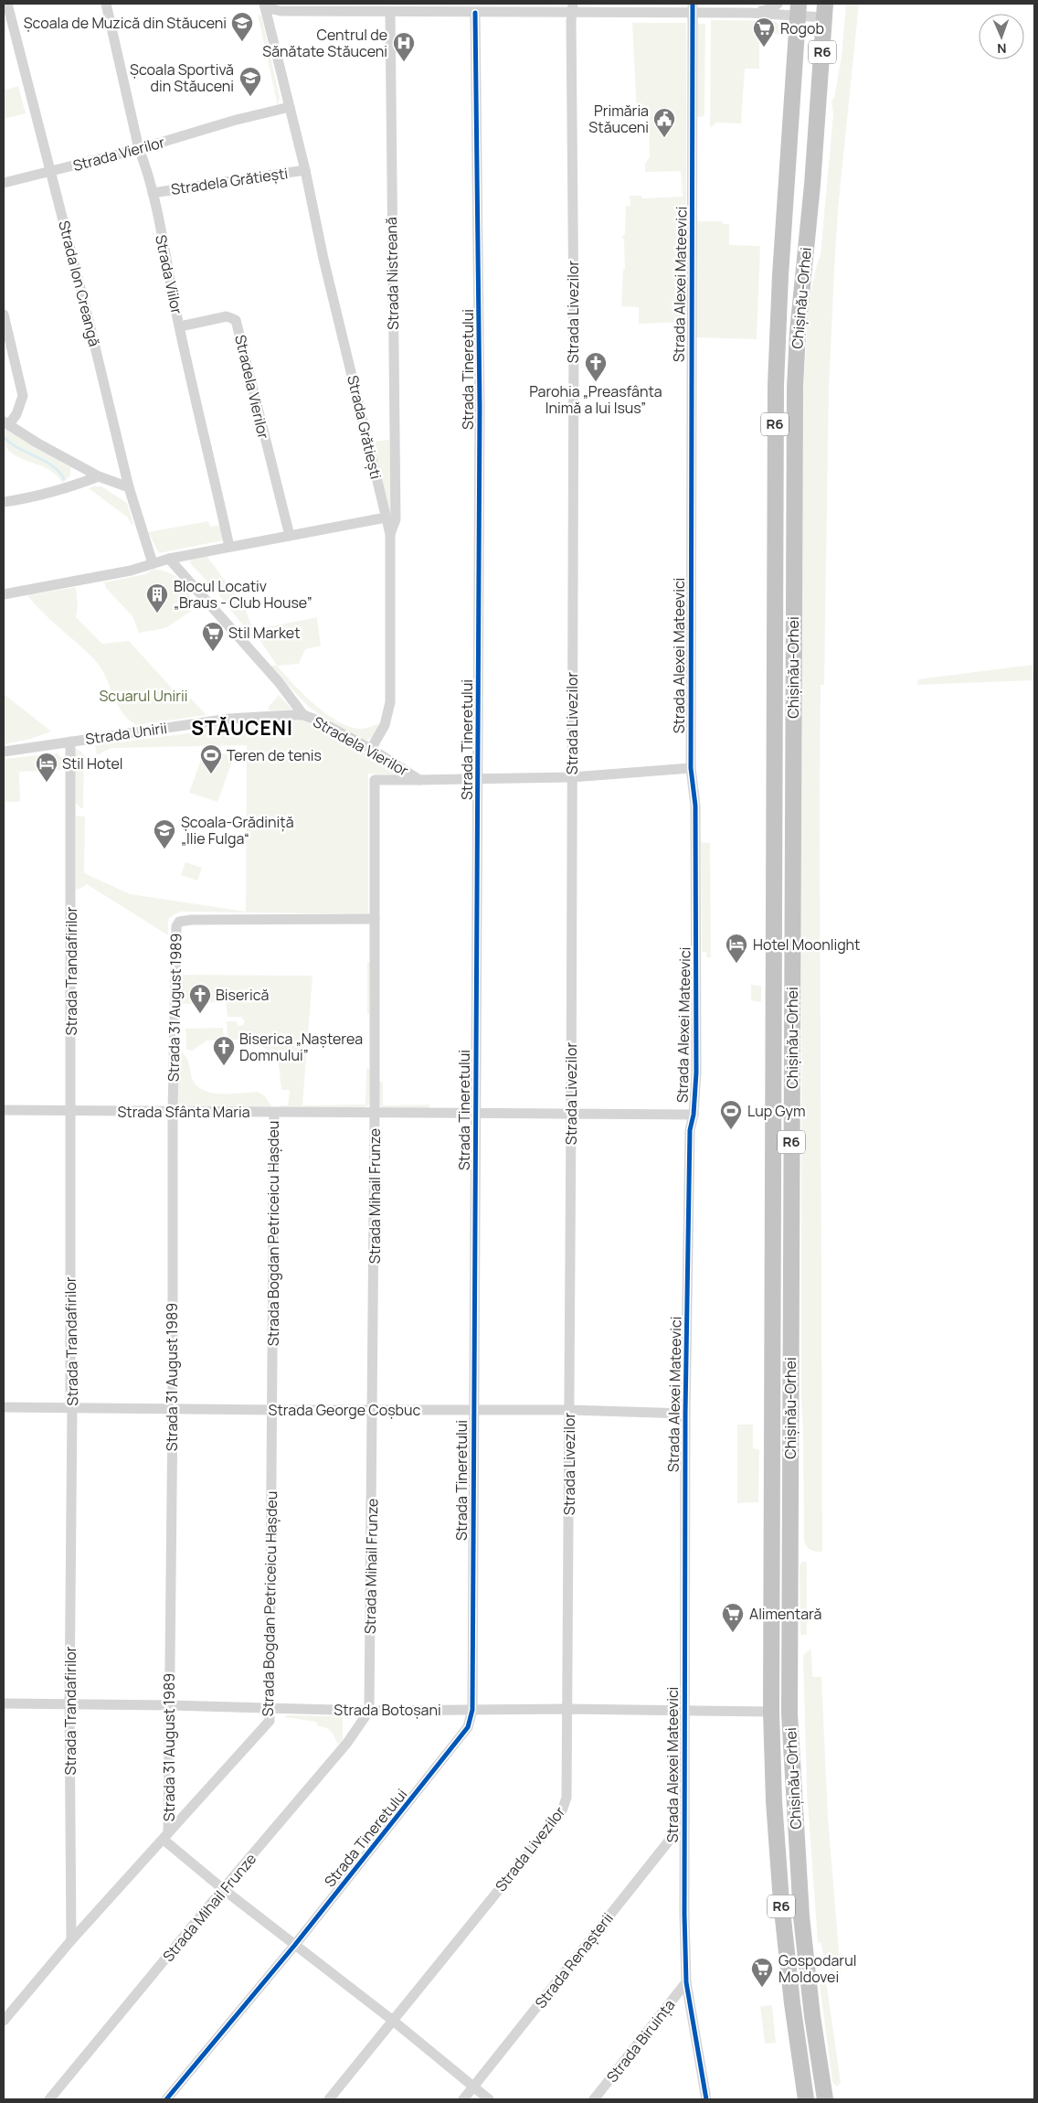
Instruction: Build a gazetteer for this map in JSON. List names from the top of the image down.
{
  "streets": {
    "highway": ["R6", "Chișinău-Orhei"],
    "street": [
      "Strada Vierilor",
      "Stradela Grătiești",
      "Strada Nistreană",
      "Strada Viilor",
      "Strada Ion Creangă",
      "Strada Alexei Mateevici",
      "Strada Livezilor",
      "Strada Tineretului",
      "Stradela Vierilor",
      "Strada Grătiești",
      "Strada Unirii",
      "Strada Trandafirilor",
      "Strada 31 August 1989",
      "Strada Sfânta Maria",
      "Strada Mihail Frunze",
      "Strada Bogdan Petriceicu Hașdeu",
      "Strada George Coșbuc",
      "Strada Botoșani",
      "Strada Renașterii",
      "Strada Biruința"
    ]
  },
  "crossings": [
    ["Strada Vierilor", "Strada Viilor"],
    ["Strada Vierilor", "Strada Ion Creangă"],
    ["Strada Vierilor", "Strada Grătiești"],
    ["Stradela Grătiești", "Strada Viilor"],
    ["Stradela Grătiești", "Strada Grătiești"],
    ["Strada Nistreană", "Strada Grătiești"],
    ["Strada Viilor", "Stradela Vierilor"],
    ["Strada Alexei Mateevici", "Stradela Vierilor"],
    ["Strada Alexei Mateevici", "Strada Sfânta Maria"],
    ["Strada Alexei Mateevici", "Strada George Coșbuc"],
    ["Strada Alexei Mateevici", "Strada Botoșani"],
    ["Strada Alexei Mateevici", "Strada Renașterii"],
    ["Strada Alexei Mateevici", "Strada Biruința"],
    ["Chișinău-Orhei", "Strada Botoșani"],
    ["Strada Livezilor", "Stradela Vierilor"],
    ["Strada Livezilor", "Strada Sfânta Maria"],
    ["Strada Livezilor", "Strada George Coșbuc"],
    ["Strada Livezilor", "Strada Botoșani"],
    ["Strada Tineretului", "Stradela Vierilor"],
    ["Strada Tineretului", "Strada Sfânta Maria"],
    ["Strada Tineretului", "Strada George Coșbuc"],
    ["Strada Tineretului", "Strada Botoșani"],
    ["Stradela Vierilor", "Strada Grătiești"],
    ["Stradela Vierilor", "Strada Unirii"],
    ["Stradela Vierilor", "Strada Mihail Frunze"],
    ["Strada Unirii", "Strada Trandafirilor"],
    ["Strada Trandafirilor", "Strada Sfânta Maria"],
    ["Strada Trandafirilor", "Strada Bogdan Petriceicu Hașdeu"],
    ["Strada Trandafirilor", "Strada George Coșbuc"],
    ["Strada Trandafirilor", "Strada Botoșani"],
    ["Strada 31 August 1989", "Strada Sfânta Maria"],
    ["Strada 31 August 1989", "Strada Mihail Frunze"],
    ["Strada 31 August 1989", "Strada Bogdan Petriceicu Hașdeu"],
    ["Strada 31 August 1989", "Strada George Coșbuc"],
    ["Strada 31 August 1989", "Strada Botoșani"],
    ["Strada Sfânta Maria", "Strada Mihail Frunze"],
    ["Strada Sfânta Maria", "Strada Bogdan Petriceicu Hașdeu"],
    ["Strada Mihail Frunze", "Strada George Coșbuc"],
    ["Strada Mihail Frunze", "Strada Botoșani"],
    ["Strada Bogdan Petriceicu Hașdeu", "Strada George Coșbuc"],
    ["Strada Bogdan Petriceicu Hașdeu", "Strada Botoșani"]
  ],
  "districts": ["STĂUCENI"],
  "parks": ["Scuarul Unirii"],
  "places": {
    "school or university": ["Școala de Muzică din Stăuceni", "Școala Sportivă din Stăuceni", "Școala-Grădiniță „Ilie Fulga“"],
    "supermarket": [
      "Rogob",
      "Stil Market",
      "Alimentară",
      "Gospodarul Moldovei"
    ],
    "hospital": ["Centrul de Sănătate Stăuceni"],
    "public building": ["Primăria Stăuceni"],
    "church": ["Parohia „Preasfânta Inimă a lui Isus”", "Biserică", "Biserica „Nașterea Domnului”"],
    "building": ["Blocul Locativ „Braus - Club House”"],
    "sports": ["Teren de tenis", "Lup Gym"],
    "hotel": ["Stil Hotel", "Hotel Moonlight"]
  },
  "north": "bottom"
}
